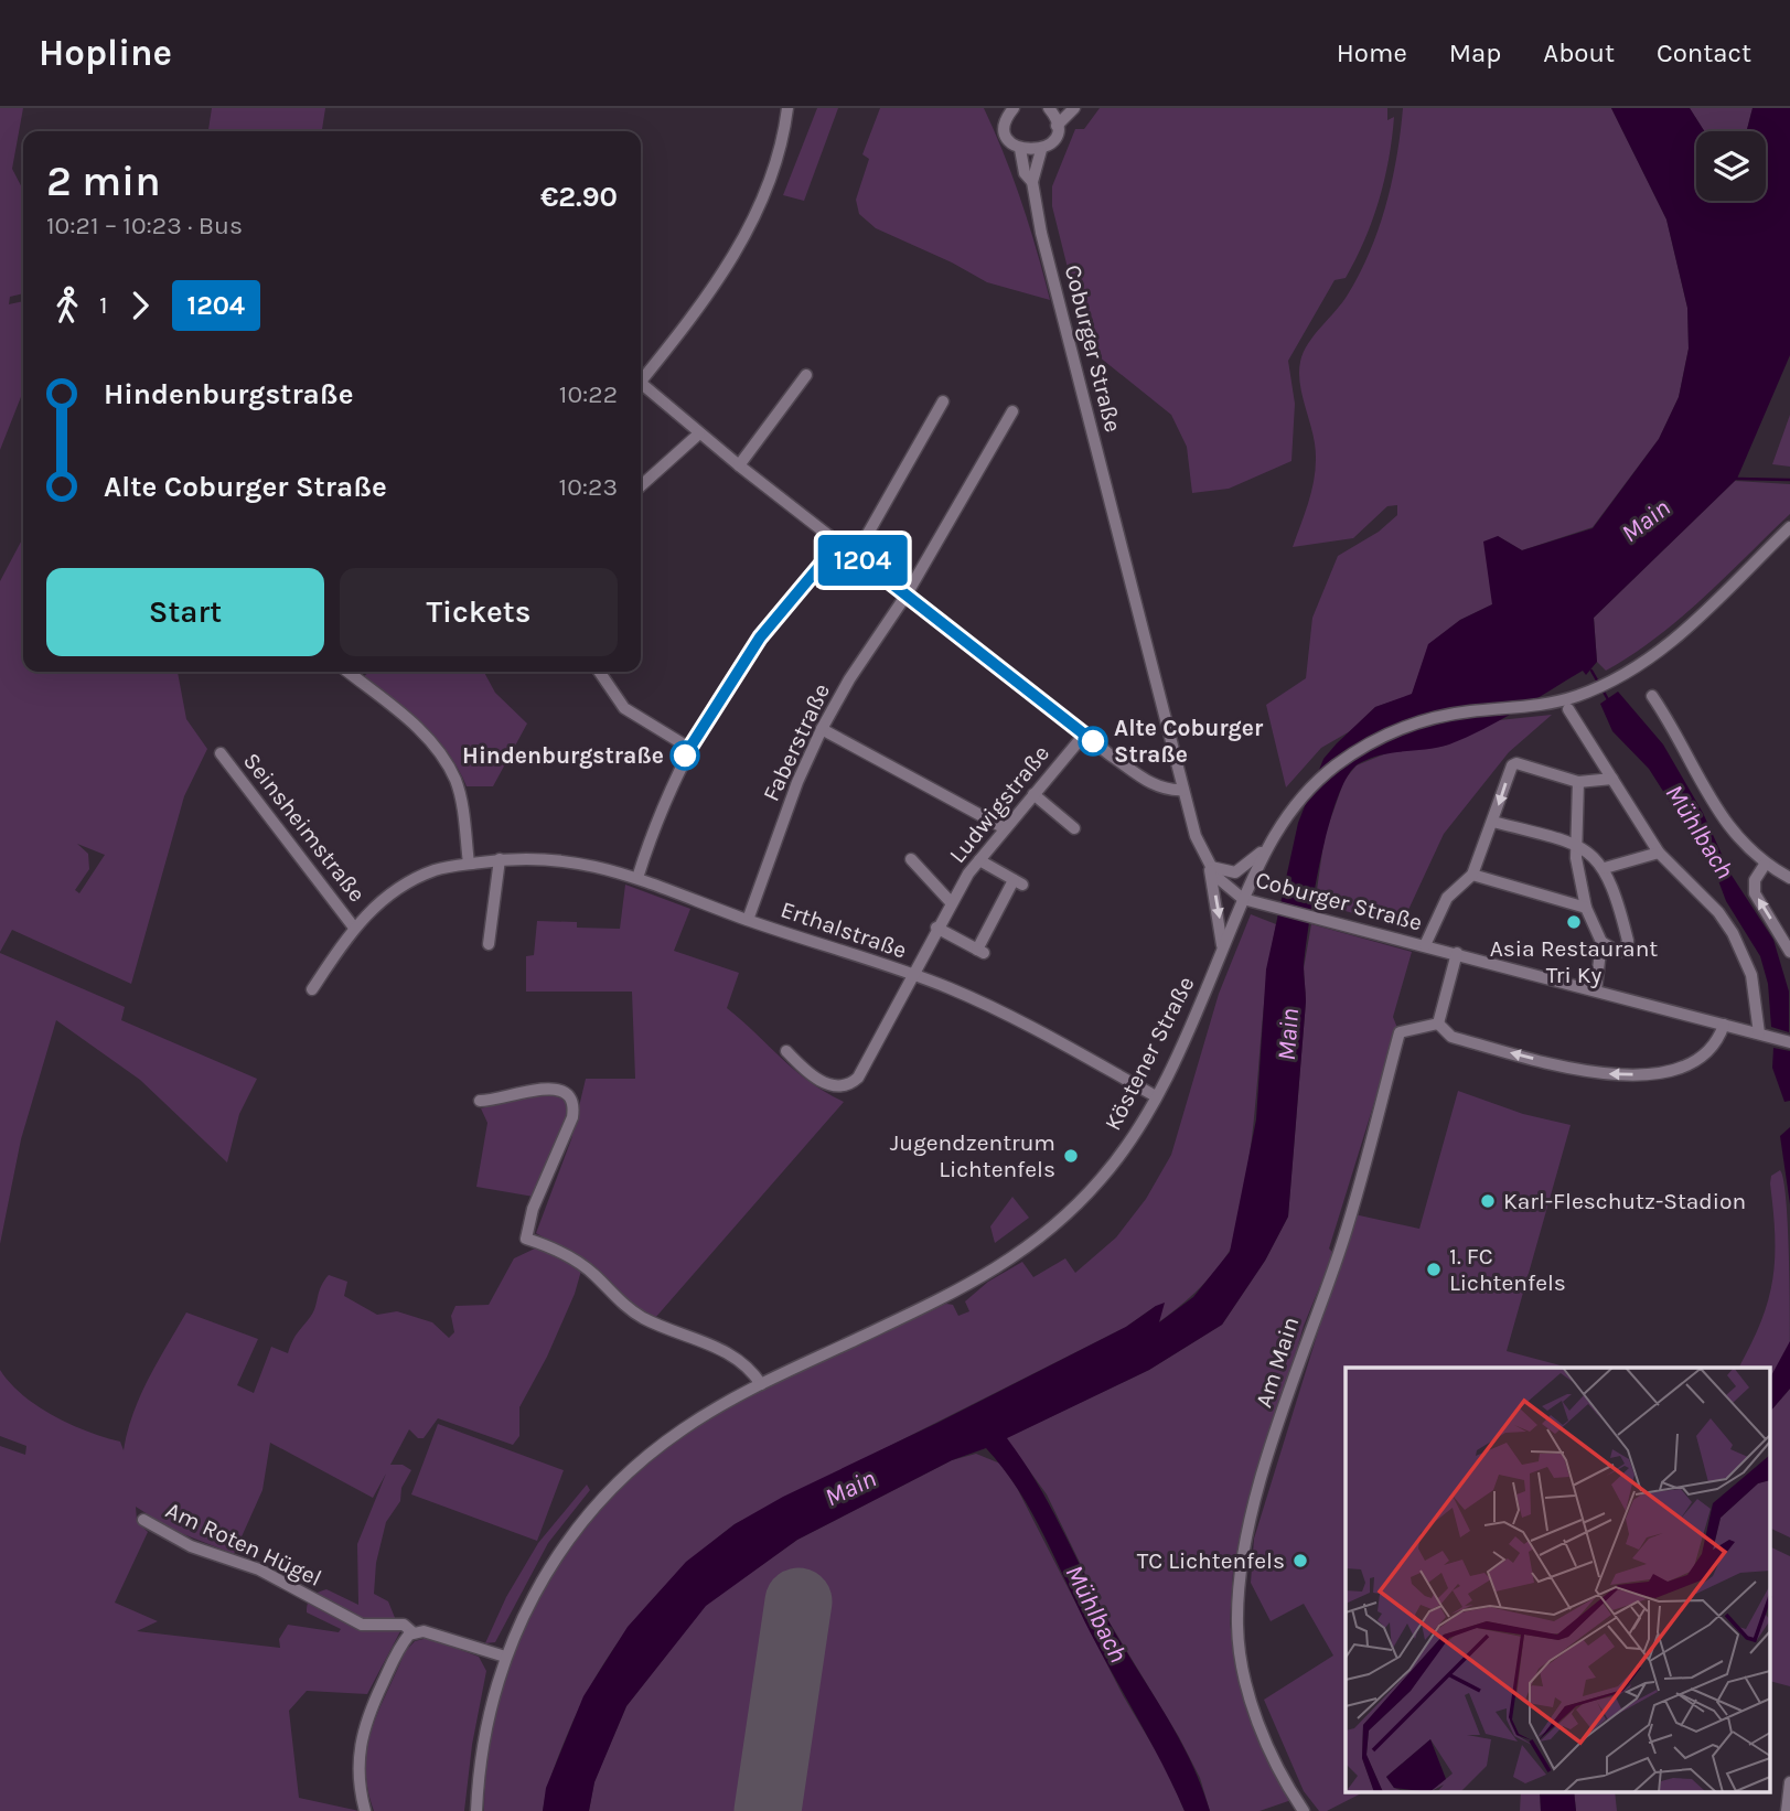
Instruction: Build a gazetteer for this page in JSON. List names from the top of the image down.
{
  "streets": {
    "street": [
      "Coburger Straße",
      "Faberstraße",
      "Ludwigstraße",
      "Seinsheimstraße",
      "Erthalstraße",
      "Köstener Straße",
      "Am Main",
      "Am Roten Hügel"
    ]
  },
  "crossings": [
    ["Coburger Straße", "Köstener Straße"],
    ["Faberstraße", "Erthalstraße"],
    ["Ludwigstraße", "Erthalstraße"],
    ["Seinsheimstraße", "Erthalstraße"],
    ["Erthalstraße", "Köstener Straße"],
    ["Köstener Straße", "Am Roten Hügel"]
  ],
  "water": ["Main", "Mühlbach"],
  "places": [
    "Alte Coburger Straße",
    "Hindenburgstraße",
    "Asia Restaurant Tri Ky",
    "Jugendzentrum Lichtenfels",
    "Karl-Fleschutz-Stadion",
    "1. FC Lichtenfels",
    "TC Lichtenfels"
  ],
  "lines": ["bus line 1204"],
  "page": {
    "header": "Hopline",
    "nav": [
      "Home",
      "Map",
      "About",
      "Contact"
    ],
    "on_map": "1204",
    "heading": ["2 min", "10:21 – 10:23 · Bus", "€2.90"],
    "legs": ["1", "1204"],
    "list": [
      {
        "name": "Hindenburgstraße",
        "value": "10:22"
      },
      {
        "name": "Alte Coburger Straße",
        "value": "10:23"
      }
    ],
    "buttons": ["Start", "Tickets"]
  }
}
